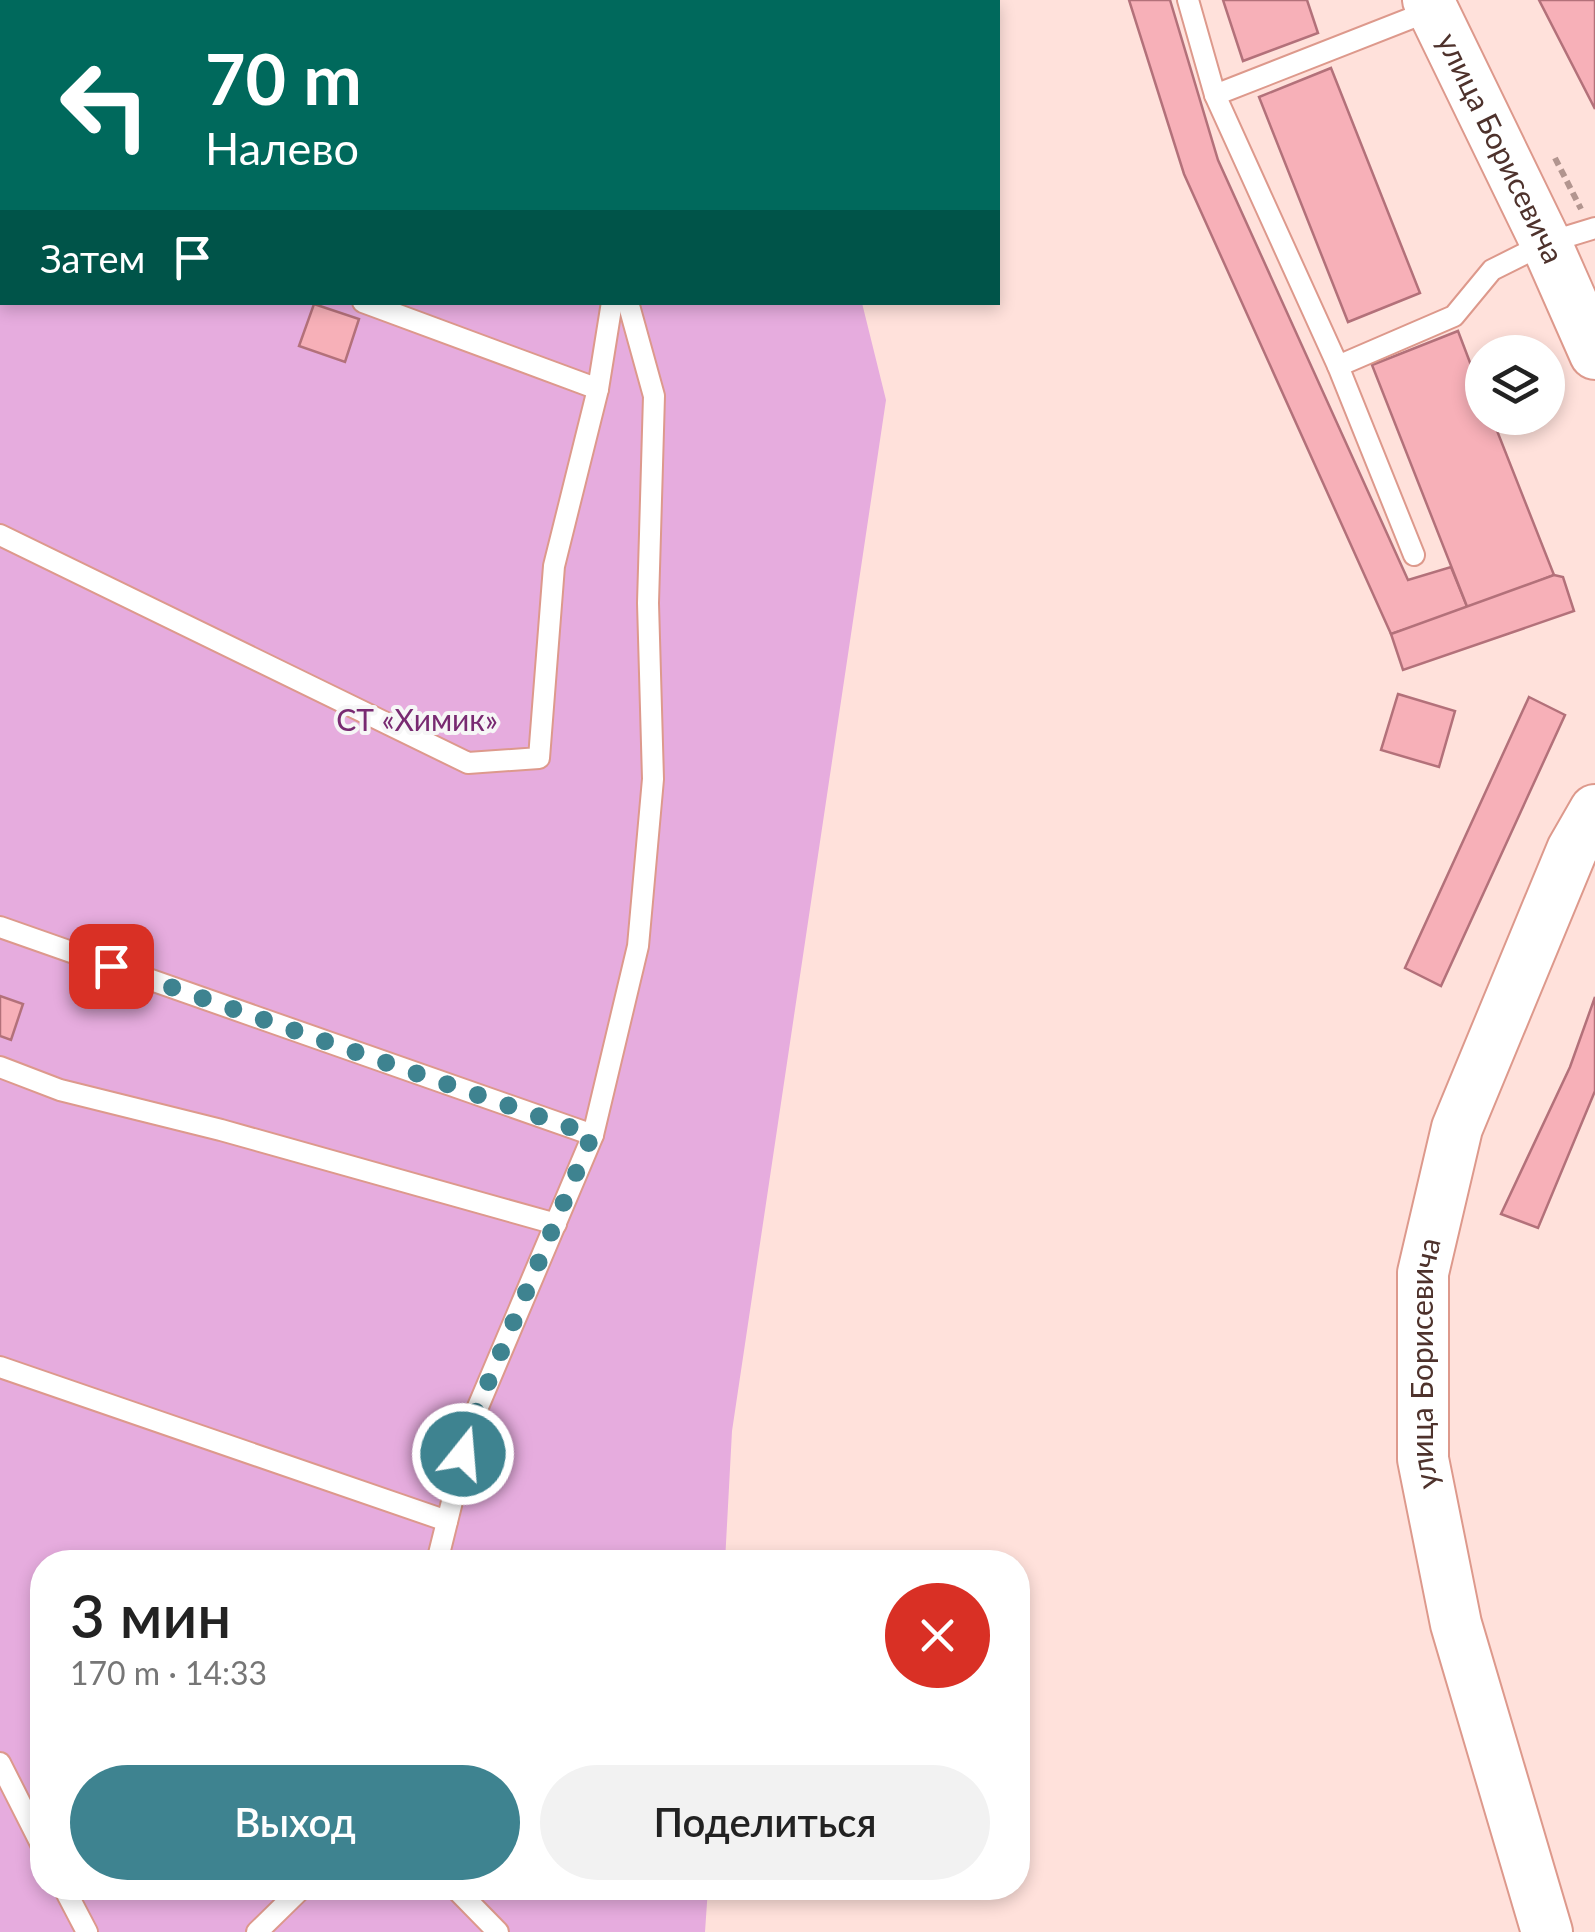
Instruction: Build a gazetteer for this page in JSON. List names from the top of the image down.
{
  "streets": {
    "street": ["улица Борисевича"]
  },
  "parks": ["СТ «Химик»"],
  "page": {
    "turn": ["70 m", "Налево"],
    "then": "Затем",
    "heading": ["3 мин", "170 m · 14:33"],
    "buttons": ["Выход", "Поделиться"]
  }
}
